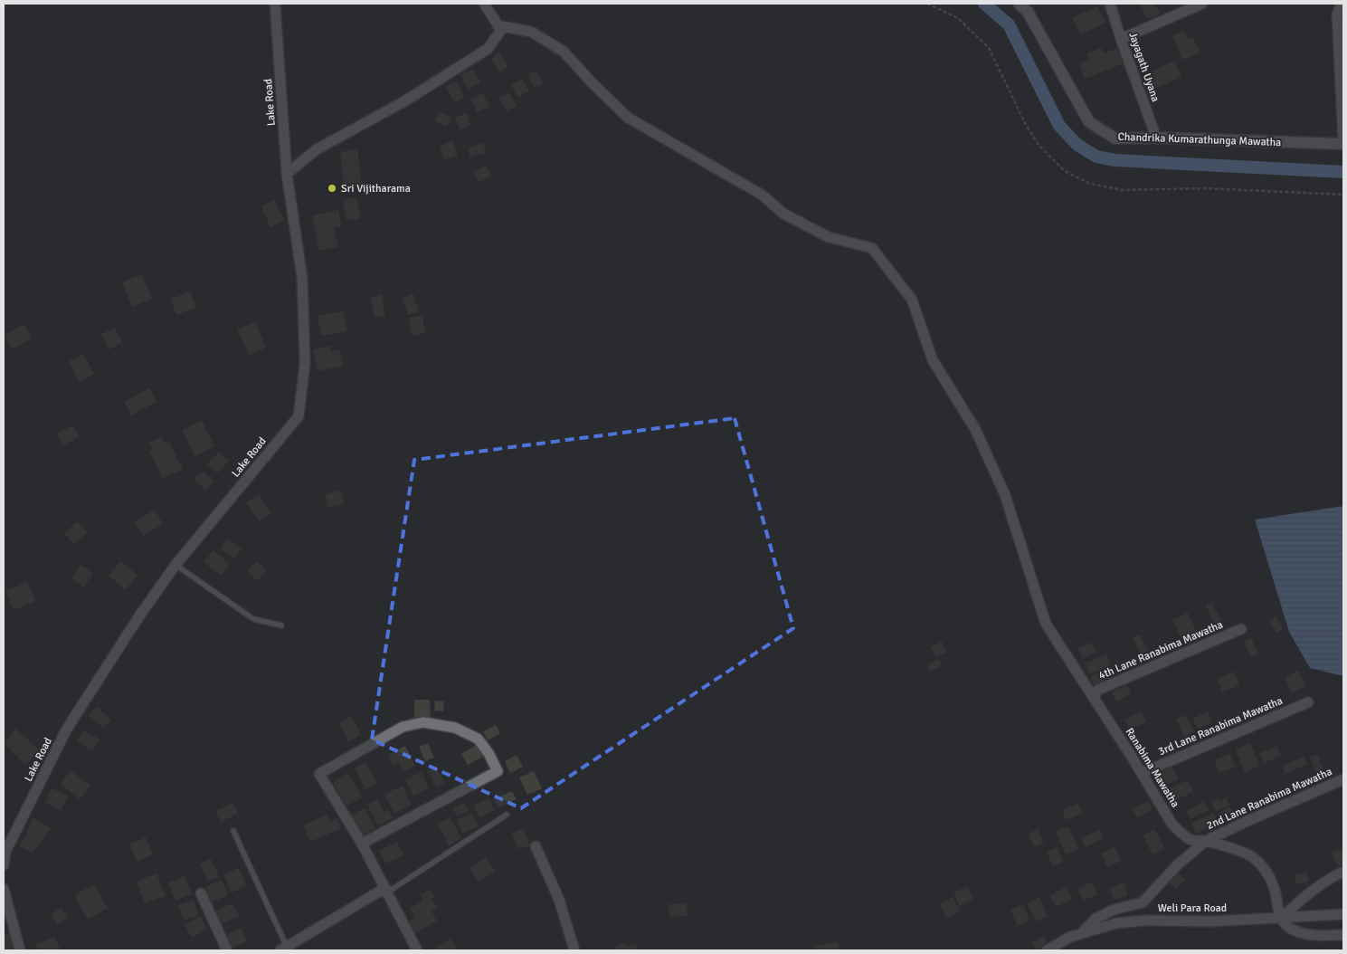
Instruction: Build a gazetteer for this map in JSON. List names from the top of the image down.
{
  "streets": {
    "main road": ["Chandrika Kumarathunga Mawatha"],
    "street": [
      "Jayagath Uyana",
      "Lake Road",
      "4th Lane Ranabima Mawatha",
      "3rd Lane Ranabima Mawatha",
      "Ranabima Mawatha",
      "2nd Lane Ranabima Mawatha",
      "Weli Para Road"
    ]
  },
  "crossings": [
    ["Jayagath Uyana", "Chandrika Kumarathunga Mawatha"],
    ["4th Lane Ranabima Mawatha", "Ranabima Mawatha"],
    ["3rd Lane Ranabima Mawatha", "Ranabima Mawatha"],
    ["Ranabima Mawatha", "2nd Lane Ranabima Mawatha"],
    ["Ranabima Mawatha", "Weli Para Road"],
    ["2nd Lane Ranabima Mawatha", "Weli Para Road"]
  ],
  "places": ["Sri Vijitharama"]
}
